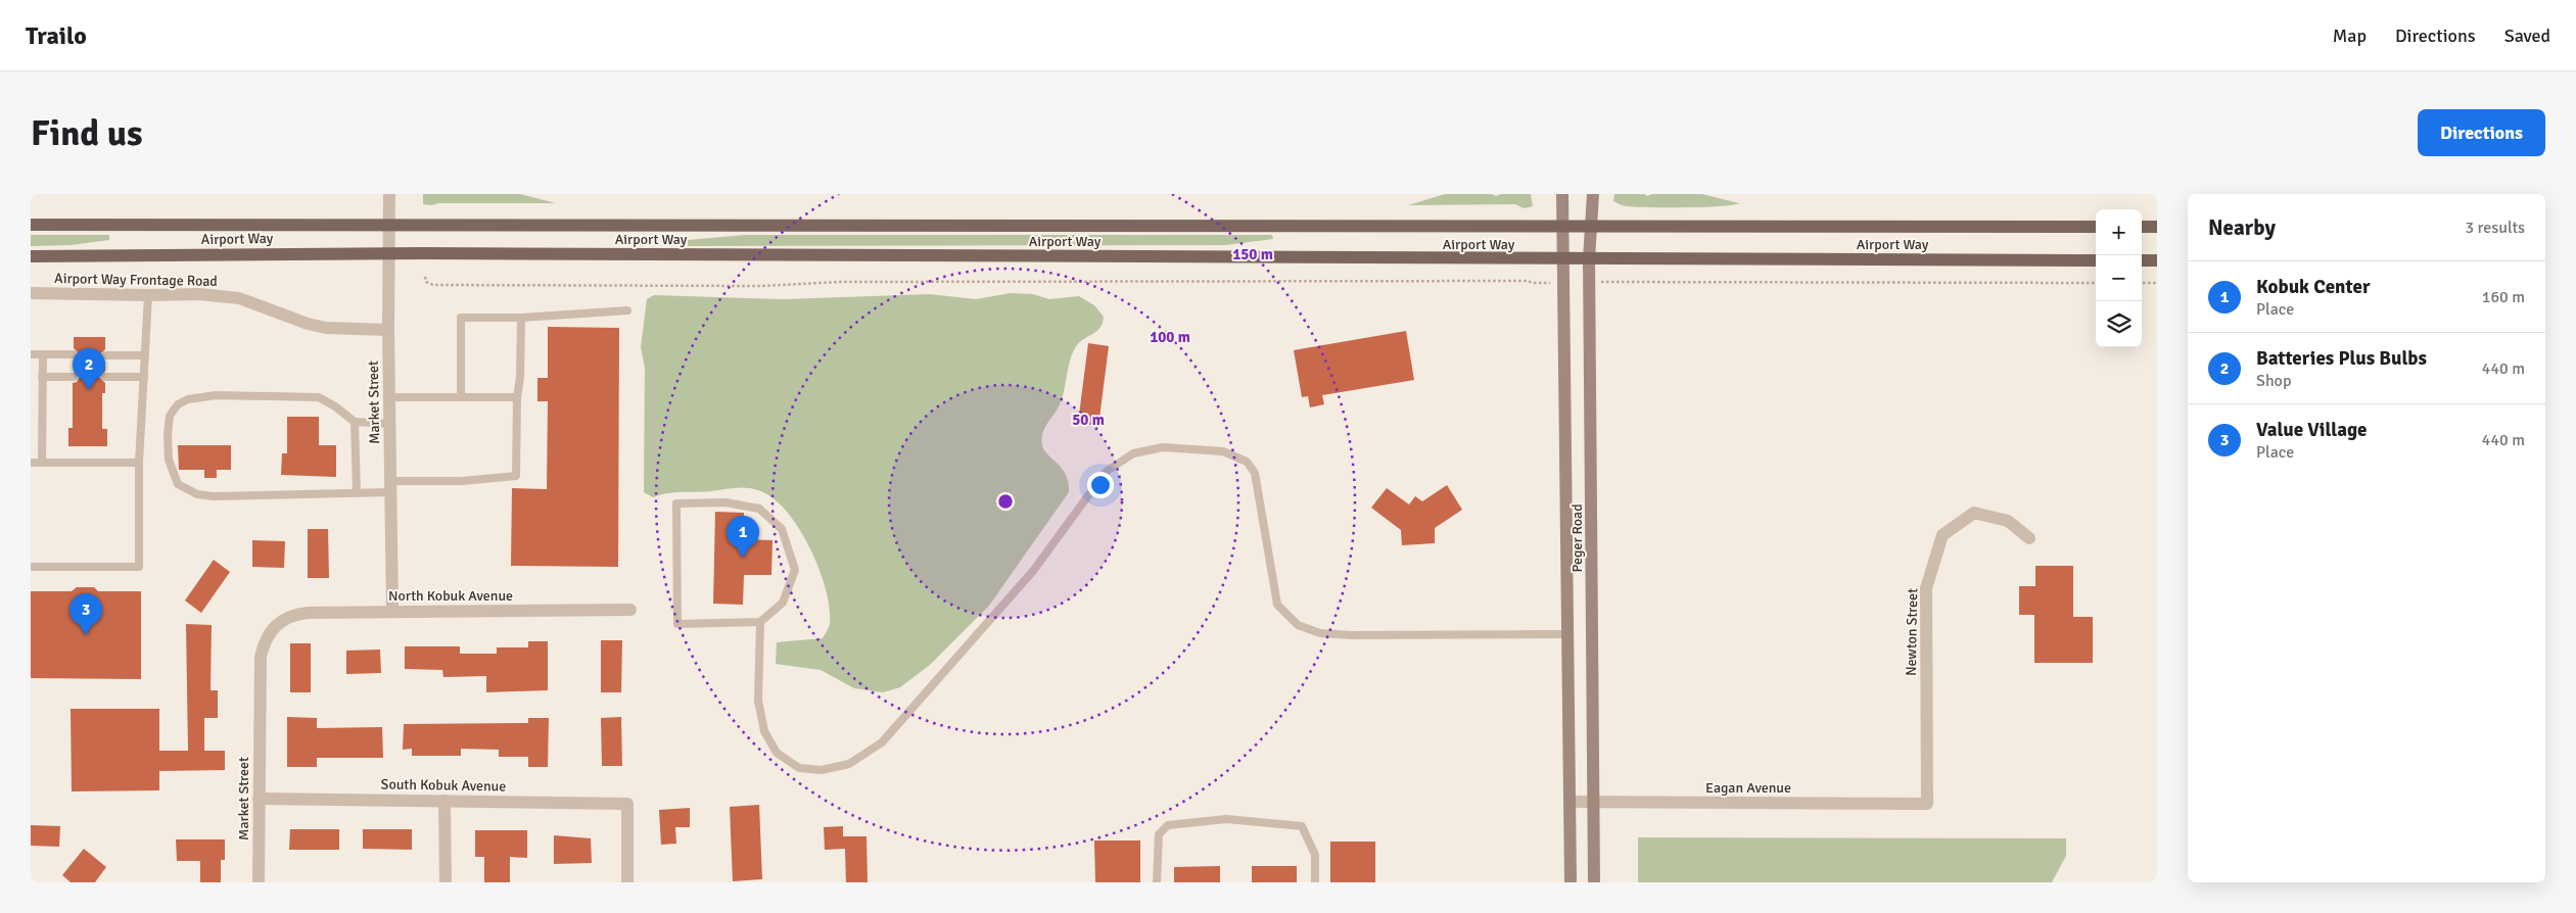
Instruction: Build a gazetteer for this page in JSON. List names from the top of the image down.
{
  "streets": {
    "main road": ["Airport Way", "Peger Road"],
    "street": [
      "Airport Way Frontage Road",
      "Market Street",
      "North Kobuk Avenue",
      "Newton Street",
      "South Kobuk Avenue",
      "Eagan Avenue"
    ]
  },
  "crossings": [
    ["Airport Way", "Market Street"],
    ["Airport Way", "Peger Road"],
    ["Airport Way Frontage Road", "Market Street"],
    ["Market Street", "North Kobuk Avenue"],
    ["Market Street", "South Kobuk Avenue"],
    ["Peger Road", "Eagan Avenue"],
    ["Newton Street", "Eagan Avenue"]
  ],
  "page": {
    "header": "Trailo",
    "nav": ["Map", "Directions", "Saved"],
    "buttons": "Directions",
    "title": "Find us",
    "heading": ["Nearby", "3 results"],
    "map_buttons": ["+", "−"],
    "list": [
      {
        "mark": "1",
        "name": "Kobuk Center",
        "note": "Place",
        "value": "160 m"
      },
      {
        "mark": "2",
        "name": "Batteries Plus Bulbs",
        "note": "Shop",
        "value": "440 m"
      },
      {
        "mark": "3",
        "name": "Value Village",
        "note": "Place",
        "value": "440 m"
      }
    ],
    "pins": ["2", "1", "3"]
  },
  "rings": ["150 m", "100 m", "50 m"]
}
